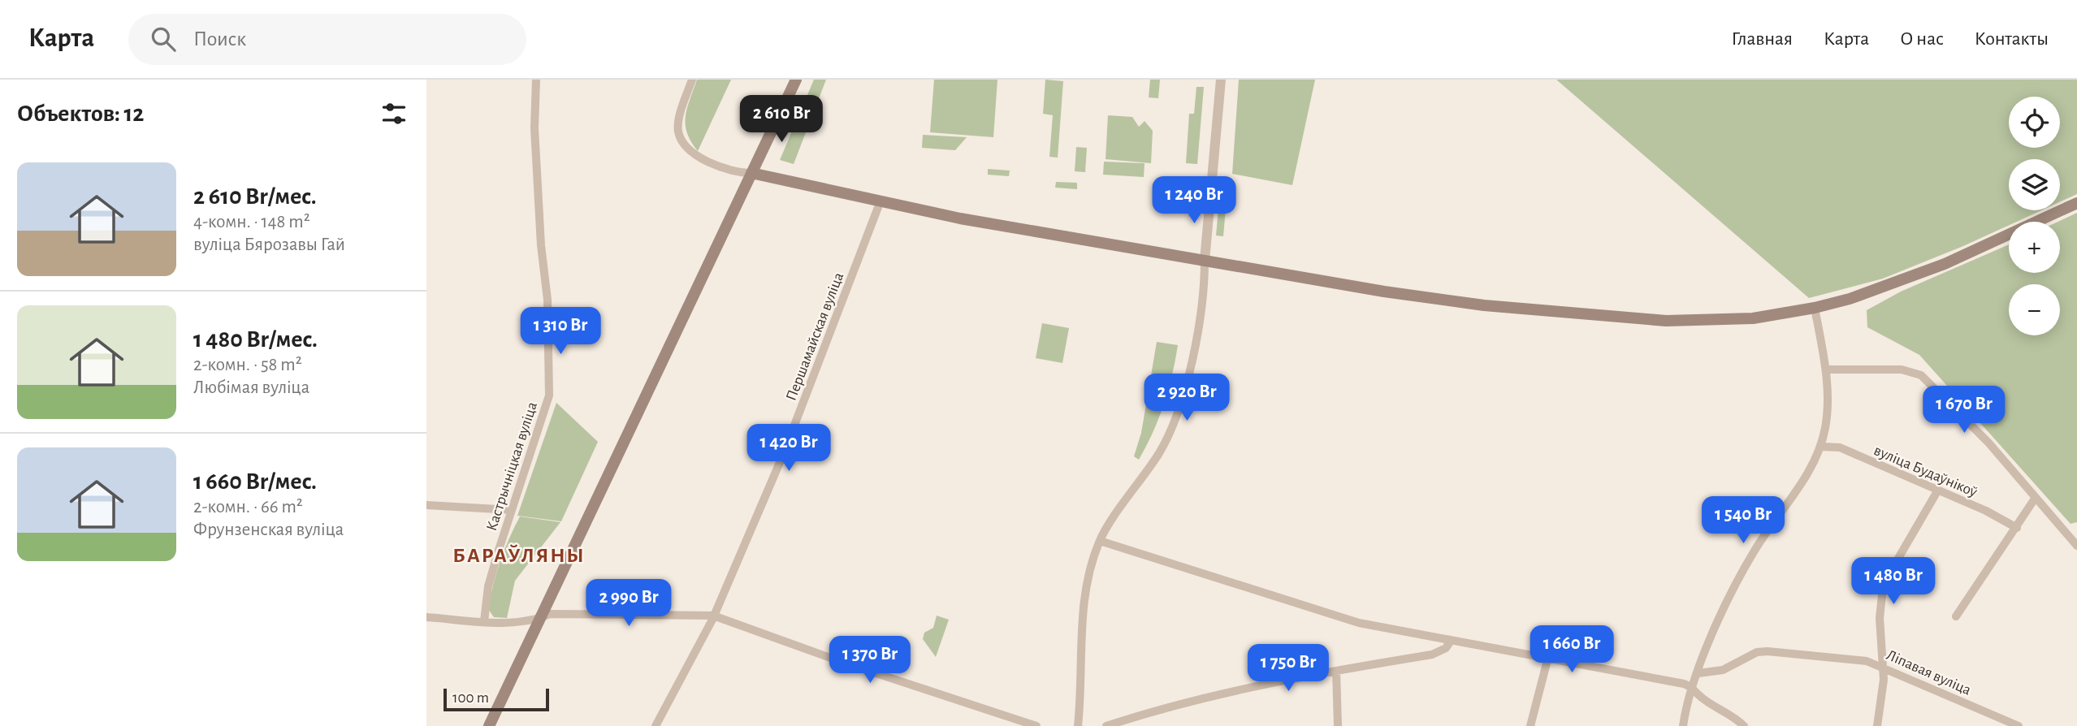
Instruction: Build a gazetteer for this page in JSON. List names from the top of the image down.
{
  "streets": {
    "street": [
      "Першамайская вуліца",
      "Кастрычніцкая вуліца",
      "вуліца Будаўнікоў",
      "Ліпавая вуліца"
    ]
  },
  "districts": ["БАРАЎЛЯНЫ"],
  "scale_bar": "100 m",
  "page": {
    "header": "Карта",
    "search": "Поиск",
    "nav": [
      "Главная",
      "Карта",
      "О нас",
      "Контакты"
    ],
    "heading": "Объектов: 12",
    "price": [
      "2 610 Br",
      "1 240 Br",
      "1 310 Br",
      "2 920 Br",
      "1 670 Br",
      "1 420 Br",
      "1 540 Br",
      "1 480 Br",
      "2 990 Br",
      "1 660 Br",
      "1 370 Br",
      "1 750 Br"
    ],
    "map_buttons": ["+", "−"],
    "list": [
      {
        "name": "2 610 Br/мес.",
        "note": "4-комн. · 148 m² · вуліца Бярозавы Гай"
      },
      {
        "name": "1 480 Br/мес.",
        "note": "2-комн. · 58 m² · Любімая вуліца"
      },
      {
        "name": "1 660 Br/мес.",
        "note": "2-комн. · 66 m² · Фрунзенская вуліца"
      }
    ],
    "scale": "100 m"
  }
}
